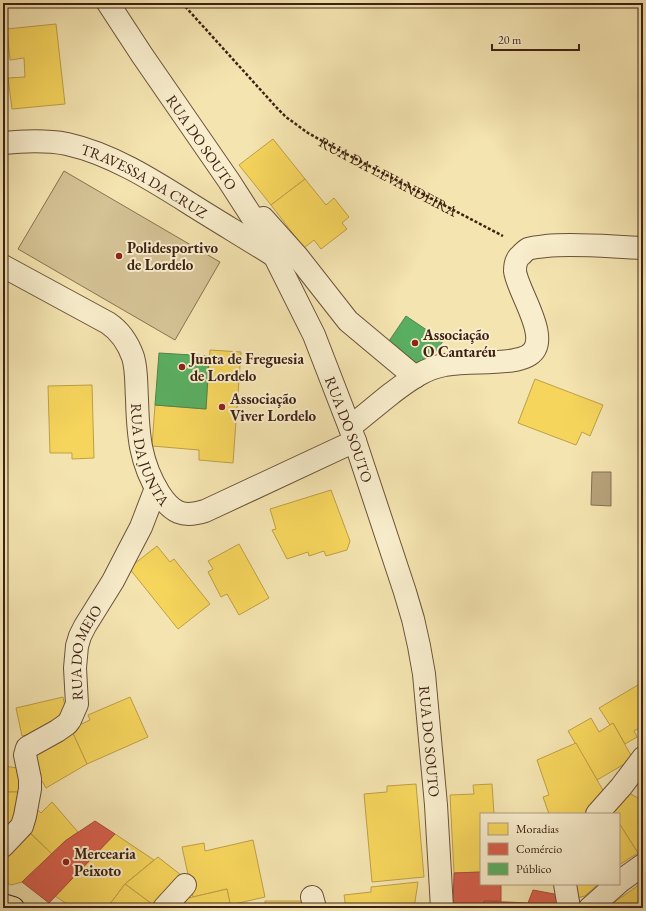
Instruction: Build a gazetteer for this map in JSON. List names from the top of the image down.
{
  "streets": {
    "street": [
      "RUA DO SOUTO",
      "TRAVESSA DA CRUZ",
      "RUA DA JUNTA",
      "RUA DO MEIO"
    ],
    "path": ["RUA DA LEVANDEIRA"]
  },
  "crossings": [
    ["RUA DO SOUTO", "TRAVESSA DA CRUZ"],
    ["RUA DO SOUTO", "RUA DA JUNTA"],
    ["RUA DA LEVANDEIRA", "RUA DA JUNTA"],
    ["RUA DA JUNTA", "RUA DO MEIO"]
  ],
  "places": [
    "Polidesportivo de Lordelo",
    "Associação O Cantaréu",
    "Junta de Freguesia de Lordelo",
    "Associação Viver Lordelo",
    "Mercearia Peixoto"
  ],
  "legend": ["Moradias", "Comércio", "Público"],
  "scale_bar": "20 m"
}
